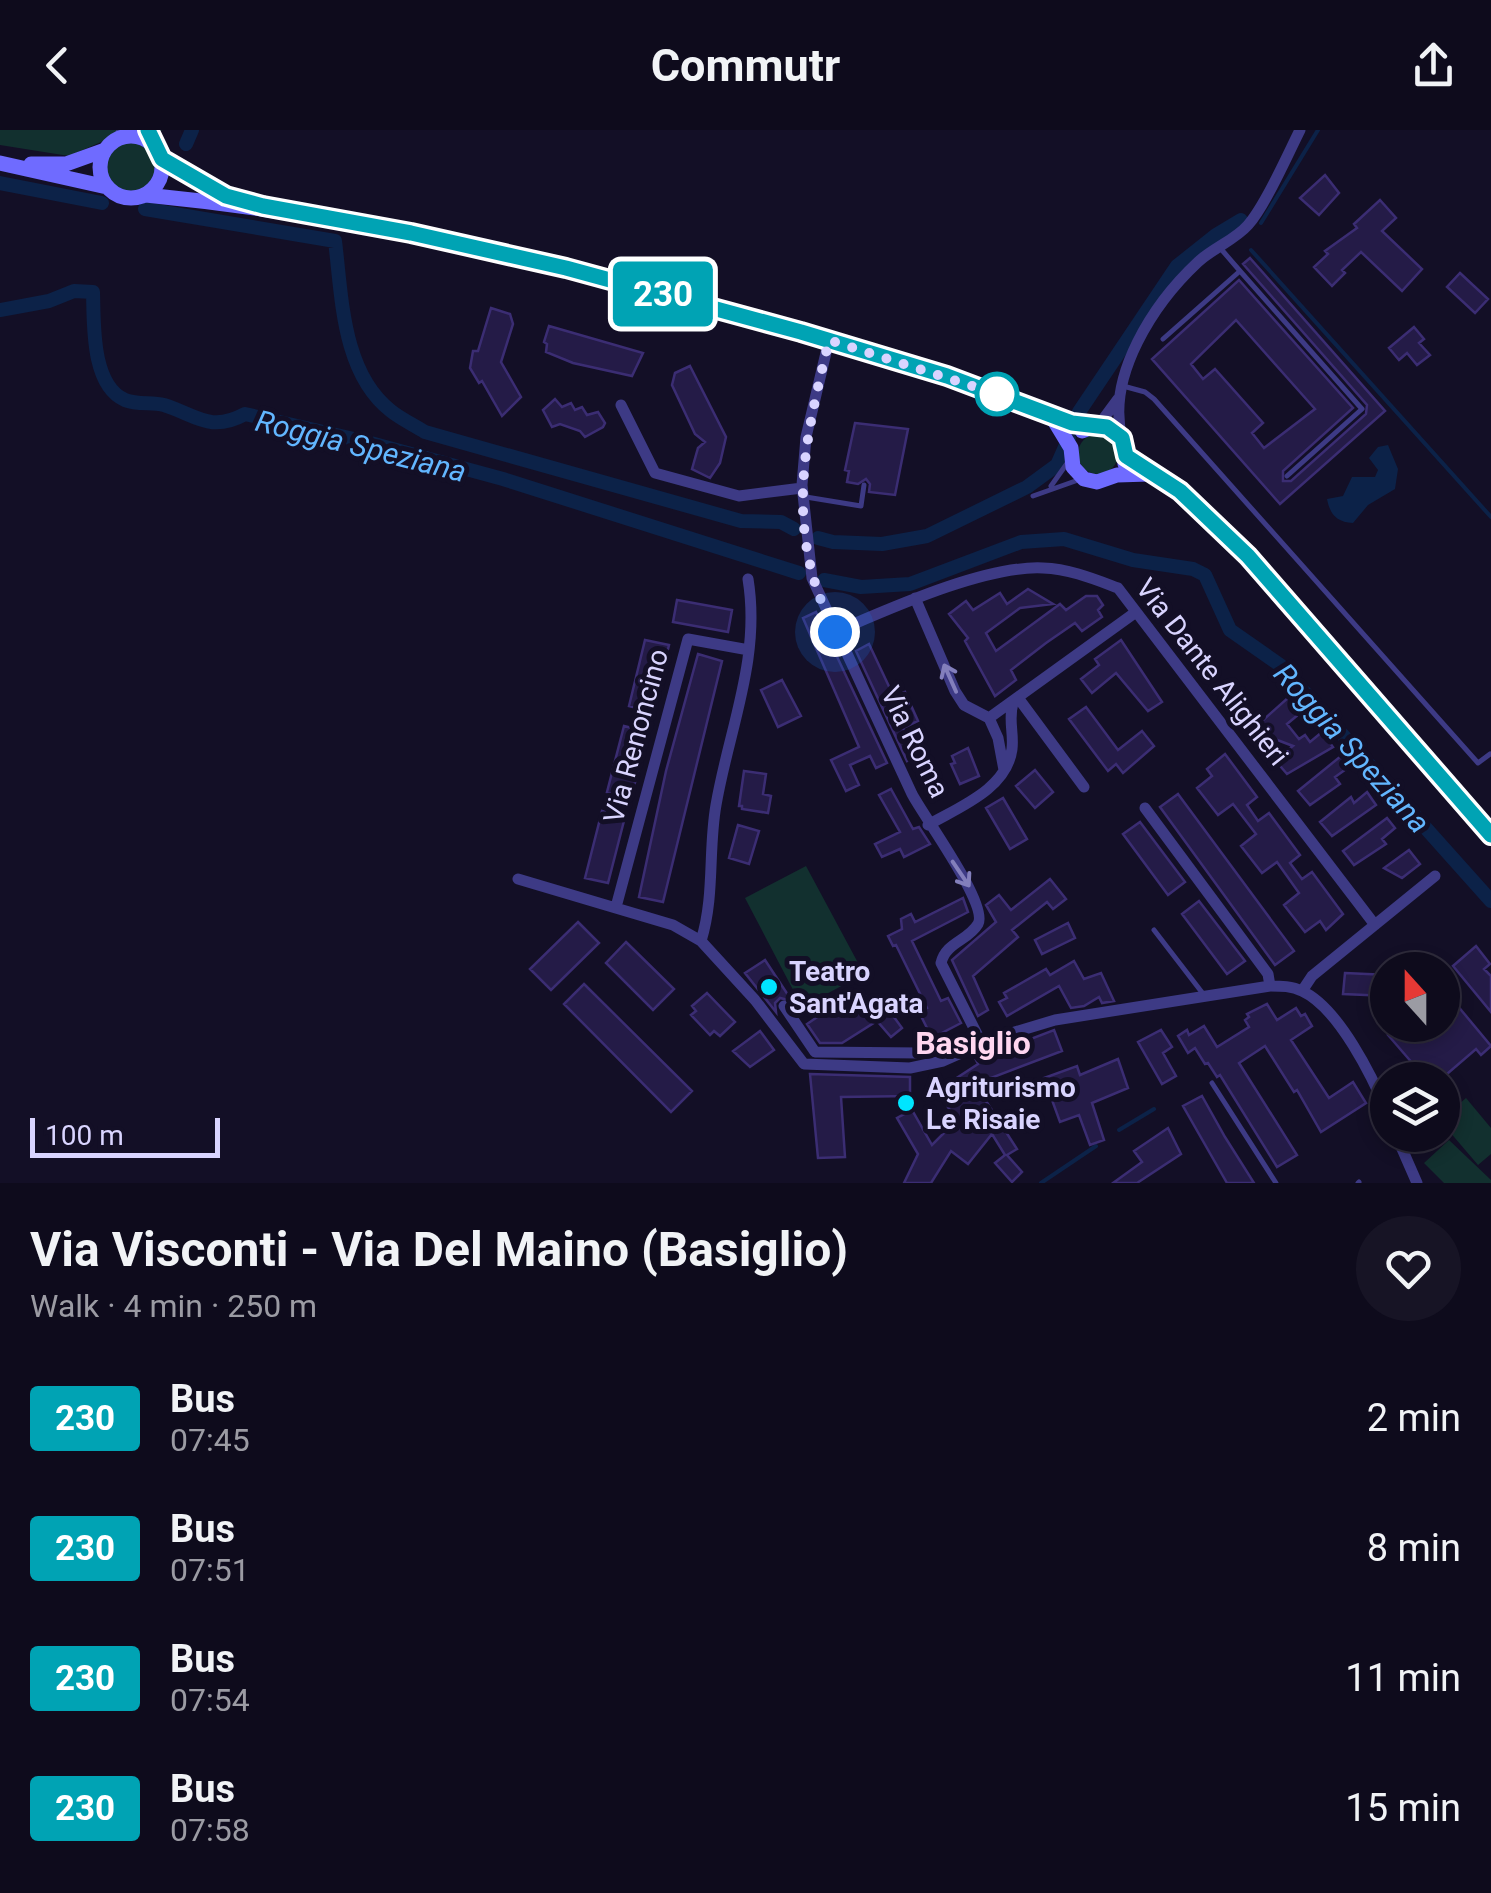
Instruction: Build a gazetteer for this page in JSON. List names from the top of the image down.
{
  "streets": {
    "street": ["Via Dante Alighieri", "Via Renoncino", "Via Roma"]
  },
  "crossings": [
    ["Via Dante Alighieri", "Via Roma"]
  ],
  "districts": ["Basiglio"],
  "water": ["Roggia Speziana"],
  "places": ["Teatro Sant'Agata", "Agriturismo Le Risaie"],
  "lines": ["bus line 230"],
  "scale_bar": "100 m",
  "north": "top",
  "page": {
    "header": "Commutr",
    "on_map": "230",
    "scale": "100 m",
    "heading": ["Via Visconti - Via Del Maino (Basiglio)", "Walk · 4 min · 250 m"],
    "list": [
      {
        "mark": "230",
        "name": "Bus",
        "note": "07:45",
        "value": "2 min"
      },
      {
        "mark": "230",
        "name": "Bus",
        "note": "07:51",
        "value": "8 min"
      },
      {
        "mark": "230",
        "name": "Bus",
        "note": "07:54",
        "value": "11 min"
      },
      {
        "mark": "230",
        "name": "Bus",
        "note": "07:58",
        "value": "15 min"
      }
    ]
  }
}
